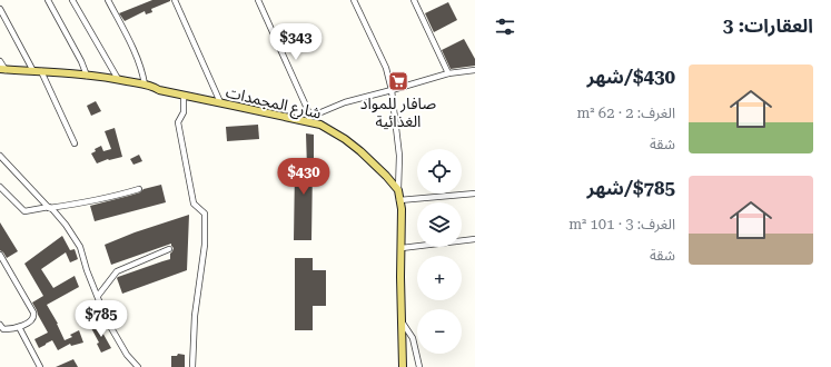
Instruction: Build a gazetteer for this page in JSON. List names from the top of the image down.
{
  "streets": {
    "main road": ["شارع المجمدات"]
  },
  "places": {
    "supermarket": ["صافار للمواد الغذائية"]
  },
  "page": {
    "heading": "العقارات: 3",
    "price": ["$343", "$430", "$785"],
    "list": [
      {
        "name": "$430/شهر",
        "note": "الغرف: 2 · 62 m² · شقة"
      },
      {
        "name": "$785/شهر",
        "note": "الغرف: 3 · 101 m² · شقة"
      }
    ],
    "map_buttons": ["+", "−"]
  }
}
